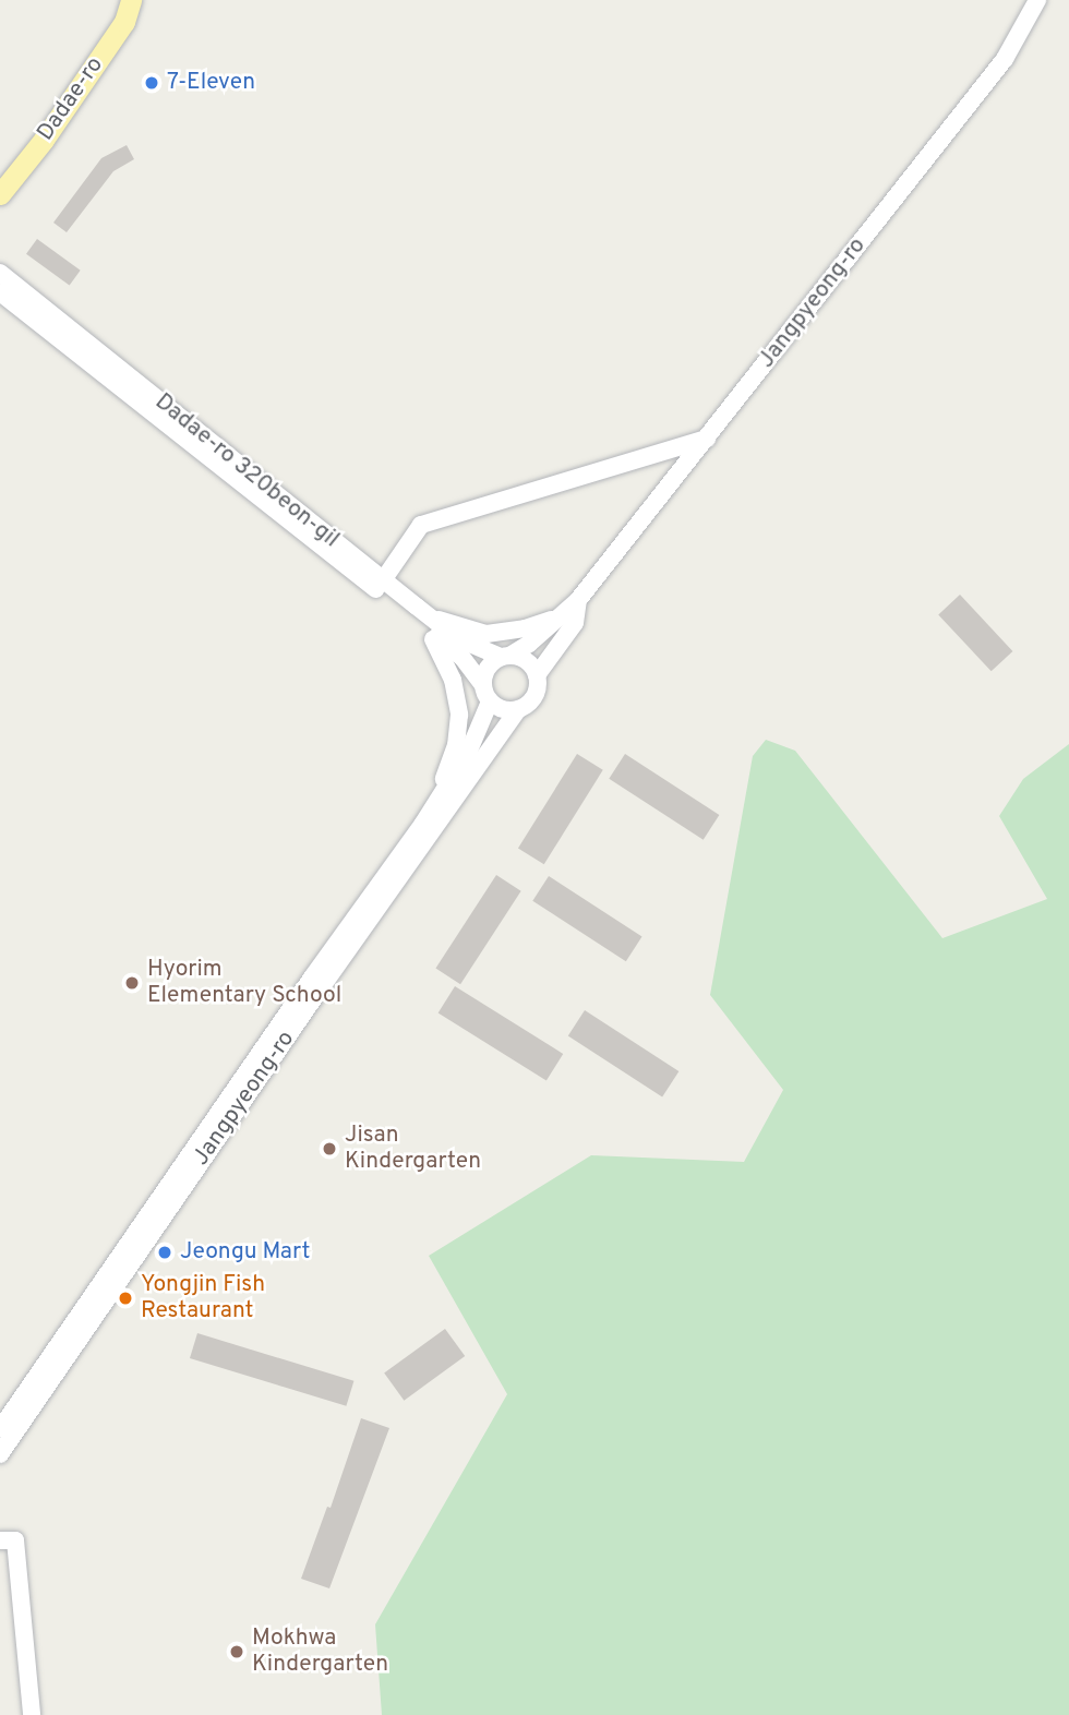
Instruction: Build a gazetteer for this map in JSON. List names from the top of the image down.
{
  "streets": {
    "main road": ["Dadae-ro"],
    "street": ["Jangpyeong-ro", "Dadae-ro 320beon-gil"]
  },
  "crossings": [
    ["Jangpyeong-ro", "Dadae-ro 320beon-gil"]
  ],
  "places": [
    "7-Eleven",
    "Hyorim Elementary School",
    "Jisan Kindergarten",
    "Jeongu Mart",
    "Yongjin Fish Restaurant",
    "Mokhwa Kindergarten"
  ]
}
